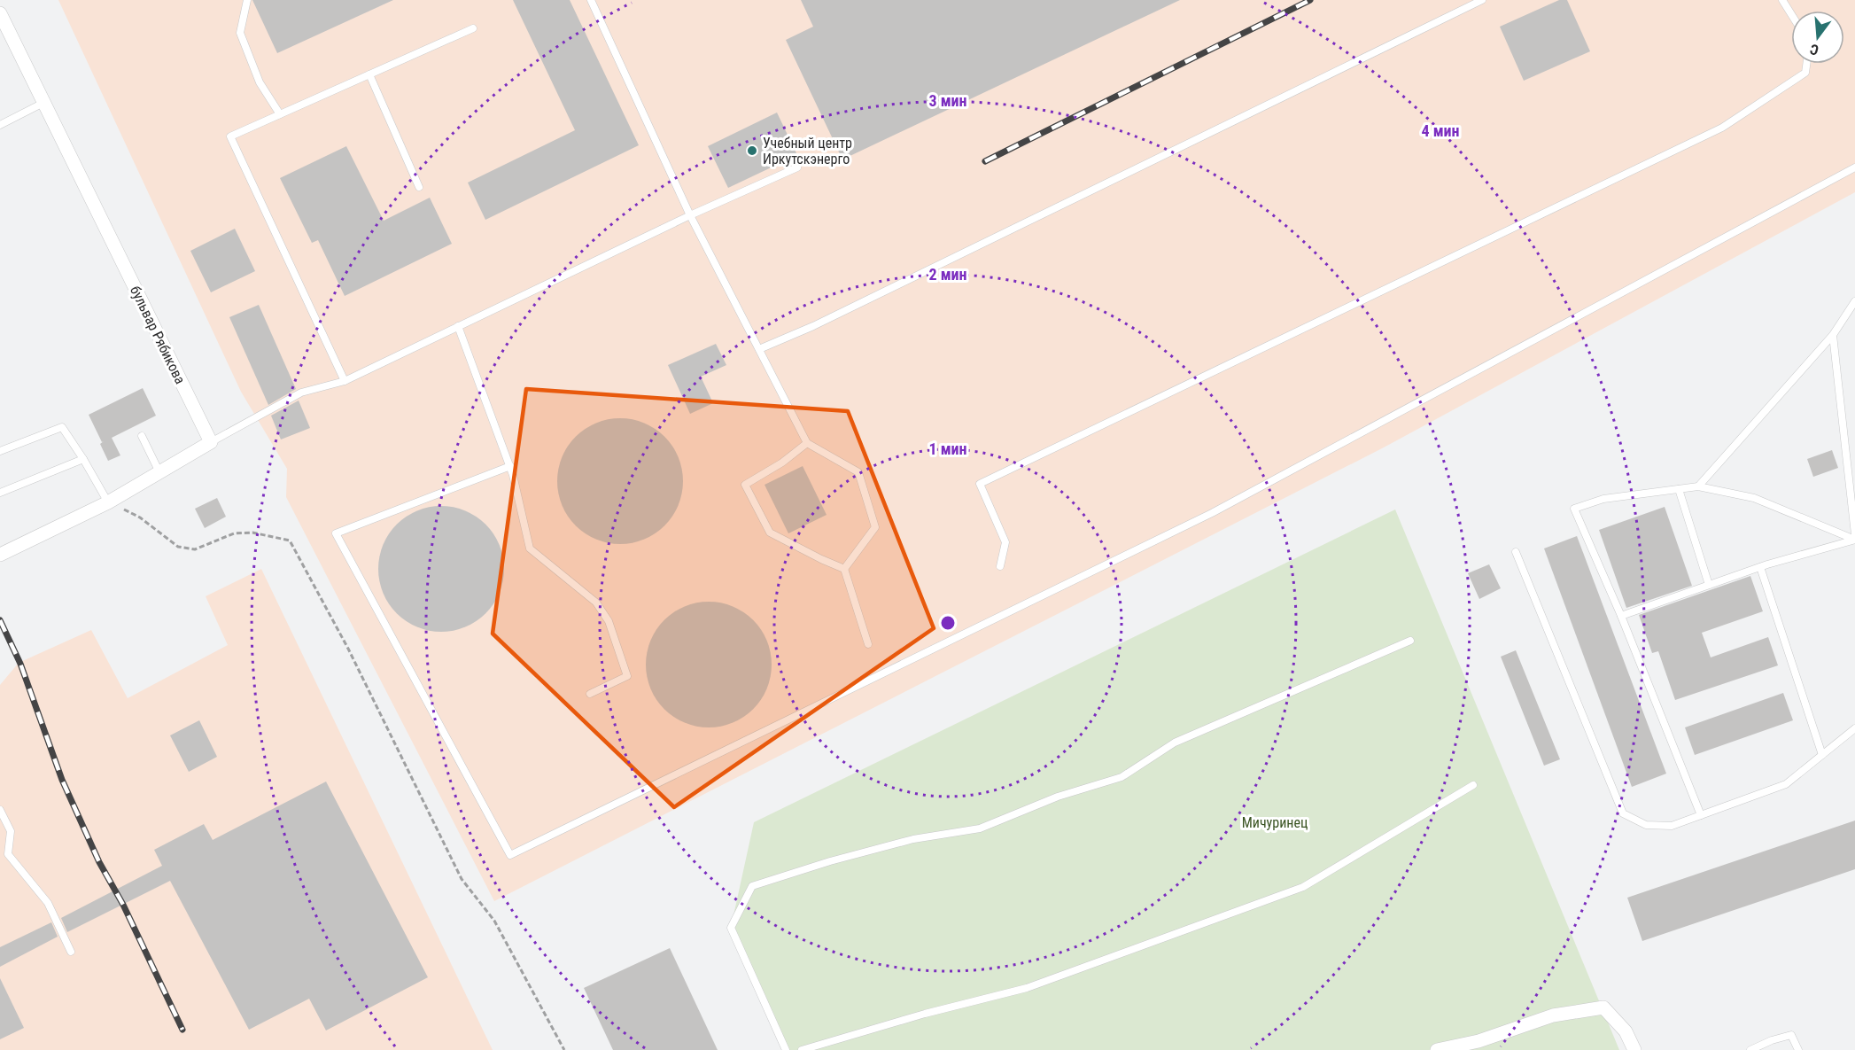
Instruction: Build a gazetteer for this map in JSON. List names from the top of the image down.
{
  "streets": {
    "street": ["бульвар Рябикова"]
  },
  "parks": ["Мичуринец"],
  "places": ["Учебный центр Иркутскэнерго"],
  "north": "bottom",
  "rings": [
    "3 мин",
    "4 мин",
    "2 мин",
    "1 мин"
  ]
}
